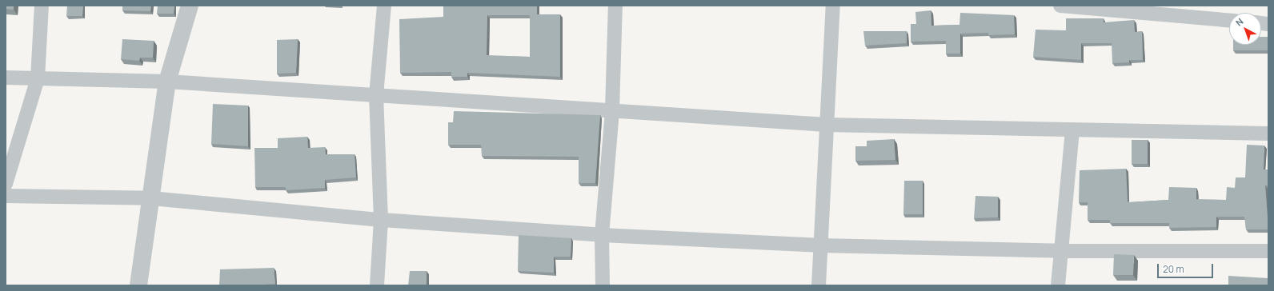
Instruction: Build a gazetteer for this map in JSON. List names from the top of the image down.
{
  "scale_bar": "20 m",
  "north": "top left"
}
